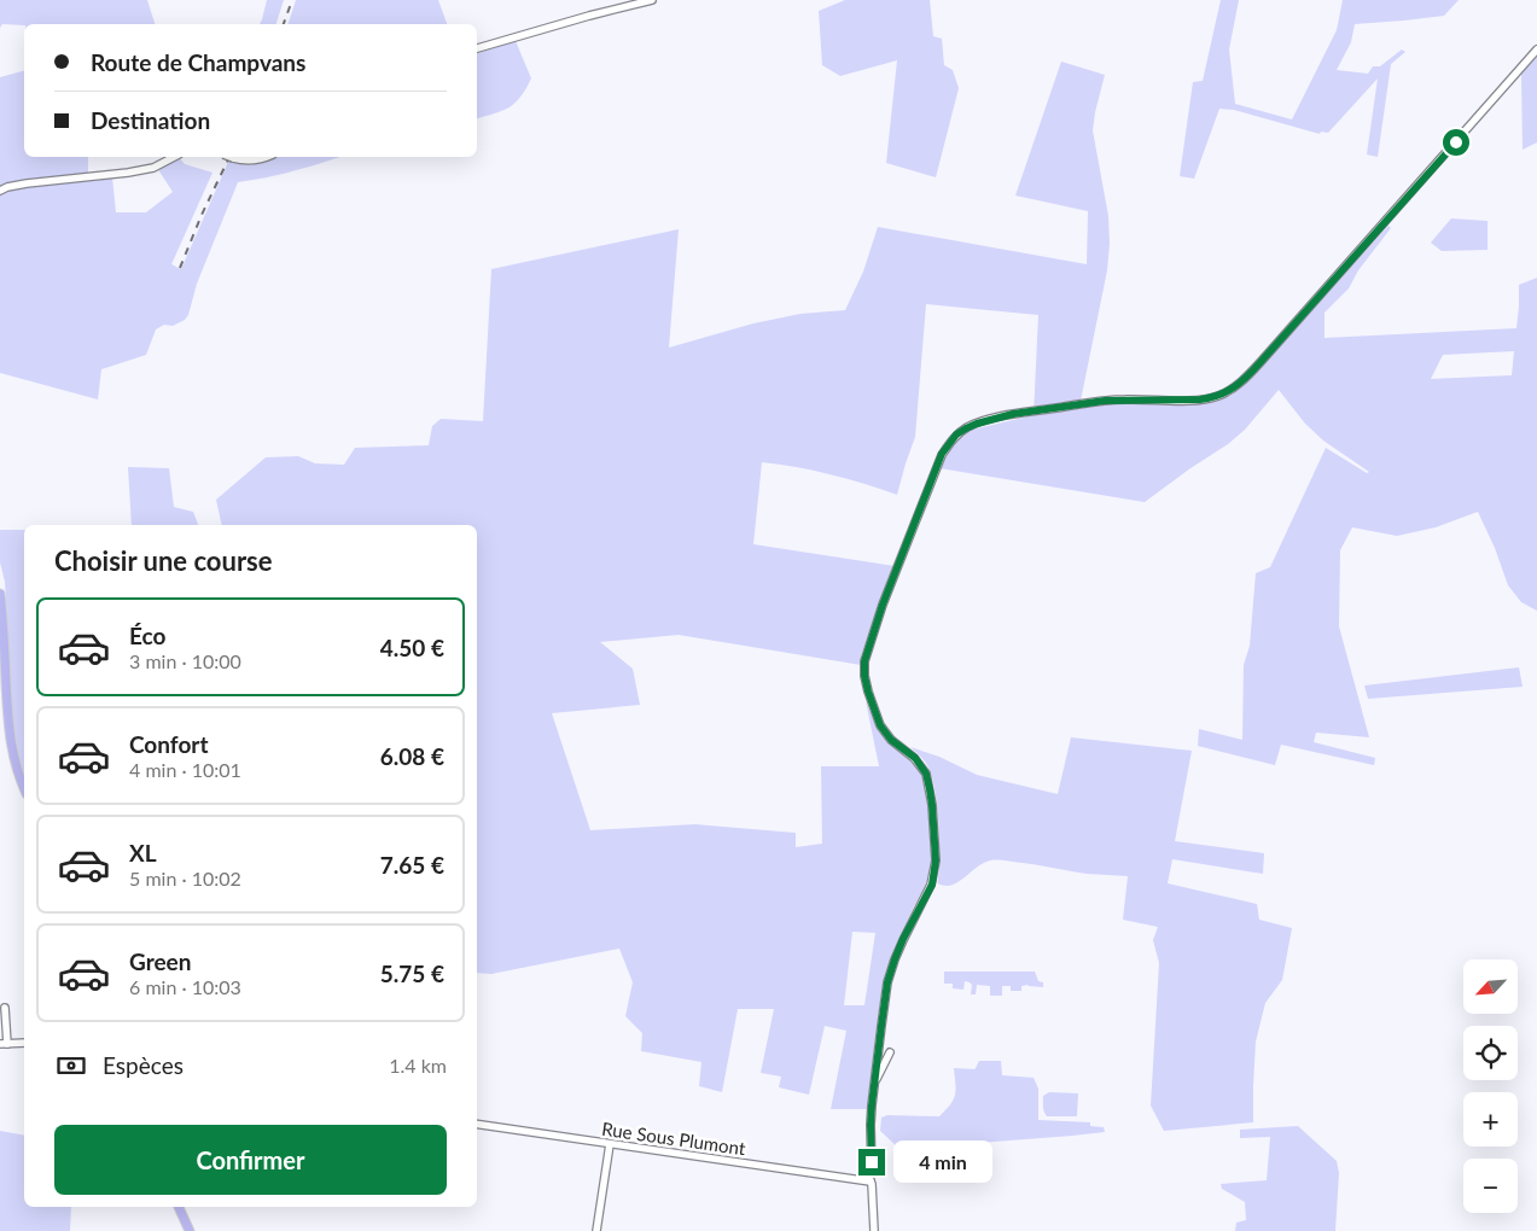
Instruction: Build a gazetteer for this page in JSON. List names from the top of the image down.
{
  "streets": {
    "street": ["Rue Sous Plumont"]
  },
  "north": "bottom left",
  "page": {
    "banner": ["Route de Champvans", "Destination"],
    "heading": "Choisir une course",
    "list": [
      {
        "name": "Éco",
        "note": "3 min · 10:00",
        "value": "4.50 €"
      },
      {
        "name": "Confort",
        "note": "4 min · 10:01",
        "value": "6.08 €"
      },
      {
        "name": "XL",
        "note": "5 min · 10:02",
        "value": "7.65 €"
      },
      {
        "name": "Green",
        "note": "6 min · 10:03",
        "value": "5.75 €"
      }
    ],
    "map_buttons": ["+", "−"],
    "pay": ["Espèces", "1.4 km"],
    "buttons": "Confirmer",
    "bubble": "4 min"
  }
}
